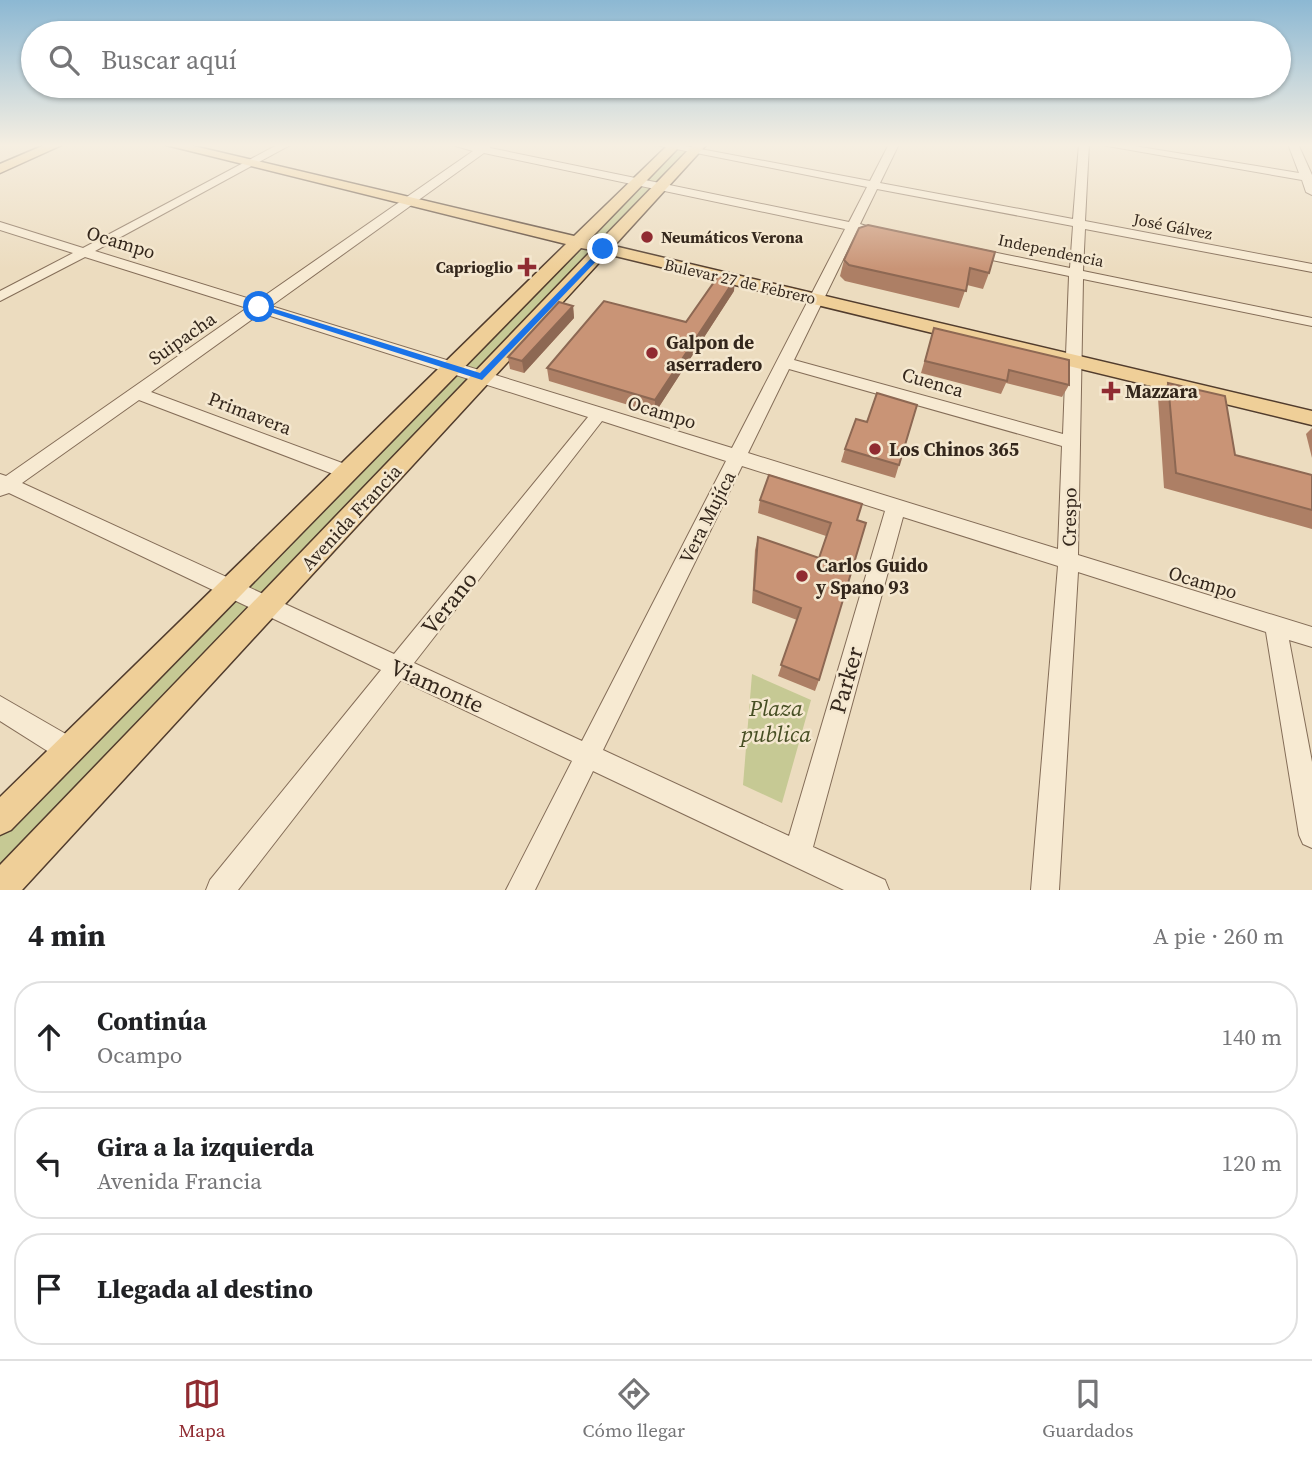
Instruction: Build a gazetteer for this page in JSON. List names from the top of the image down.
{
  "streets": {
    "main road": ["Bulevar 27 de Febrero", "Avenida Francia"],
    "street": [
      "José Gálvez",
      "Ocampo",
      "Independencia",
      "Suipacha",
      "Cuenca",
      "Primavera",
      "Vera Mujíca",
      "Crespo",
      "Verano",
      "Parker",
      "Viamonte"
    ]
  },
  "crossings": [
    ["José Gálvez", "Crespo"],
    ["Ocampo", "Suipacha"],
    ["Ocampo", "Avenida Francia"],
    ["Ocampo", "Vera Mujíca"],
    ["Ocampo", "Crespo"],
    ["Ocampo", "Verano"],
    ["Ocampo", "Parker"],
    ["Independencia", "Crespo"],
    ["Bulevar 27 de Febrero", "Suipacha"],
    ["Bulevar 27 de Febrero", "Avenida Francia"],
    ["Bulevar 27 de Febrero", "Vera Mujíca"],
    ["Bulevar 27 de Febrero", "Crespo"],
    ["Suipacha", "Primavera"],
    ["Suipacha", "Viamonte"],
    ["Cuenca", "Vera Mujíca"],
    ["Cuenca", "Crespo"],
    ["Primavera", "Avenida Francia"],
    ["Avenida Francia", "Viamonte"],
    ["Vera Mujíca", "Viamonte"],
    ["Verano", "Viamonte"],
    ["Parker", "Viamonte"]
  ],
  "parks": ["Plaza publica"],
  "places": {
    "other": [
      "Neumáticos Verona",
      "Galpon de aserradero",
      "Los Chinos 365",
      "Carlos Guido y Spano 93"
    ],
    "health": ["Caprioglio", "Mazzara"]
  },
  "page": {
    "search": "Buscar aquí",
    "heading": ["4 min", "A pie · 260 m"],
    "list": [
      ["Continúa", "Ocampo", "140 m"],
      ["Gira a la izquierda", "Avenida Francia", "120 m"],
      "Llegada al destino"
    ],
    "nav": ["Mapa", "Cómo llegar", "Guardados"]
  }
}
